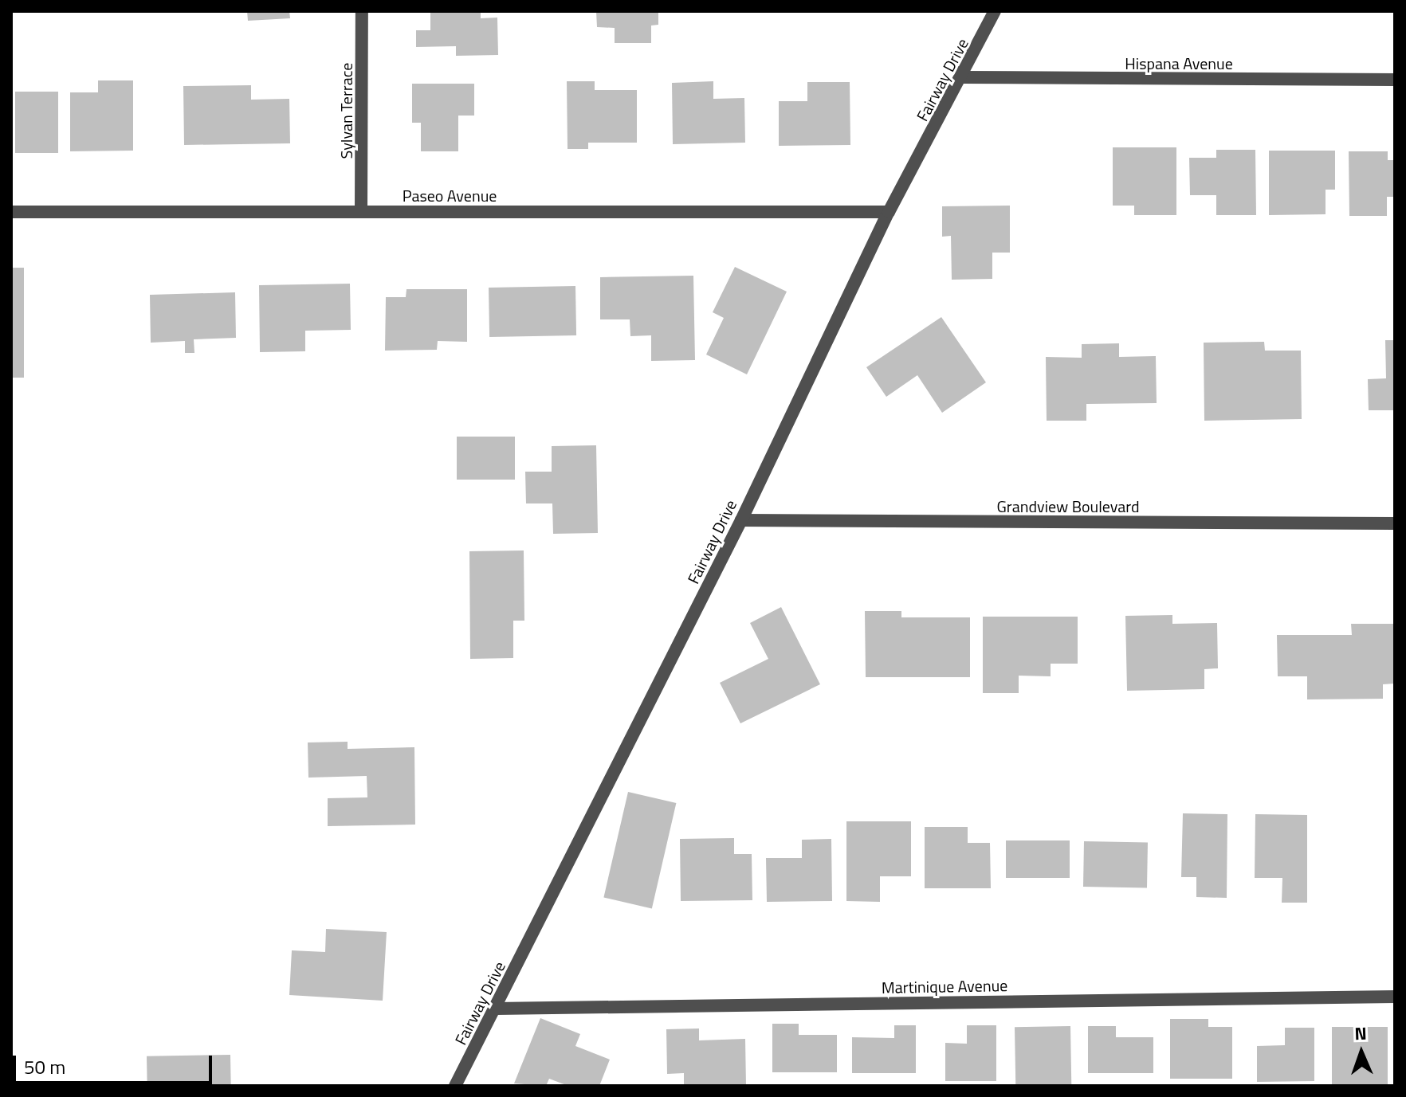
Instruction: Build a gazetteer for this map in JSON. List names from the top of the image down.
{
  "streets": {
    "street": [
      "Hispana Avenue",
      "Fairway Drive",
      "Sylvan Terrace",
      "Paseo Avenue",
      "Grandview Boulevard",
      "Martinique Avenue"
    ]
  },
  "crossings": [
    ["Hispana Avenue", "Fairway Drive"],
    ["Fairway Drive", "Paseo Avenue"],
    ["Fairway Drive", "Grandview Boulevard"],
    ["Fairway Drive", "Martinique Avenue"],
    ["Sylvan Terrace", "Paseo Avenue"]
  ],
  "scale_bar": "50 m",
  "north": "top"
}
